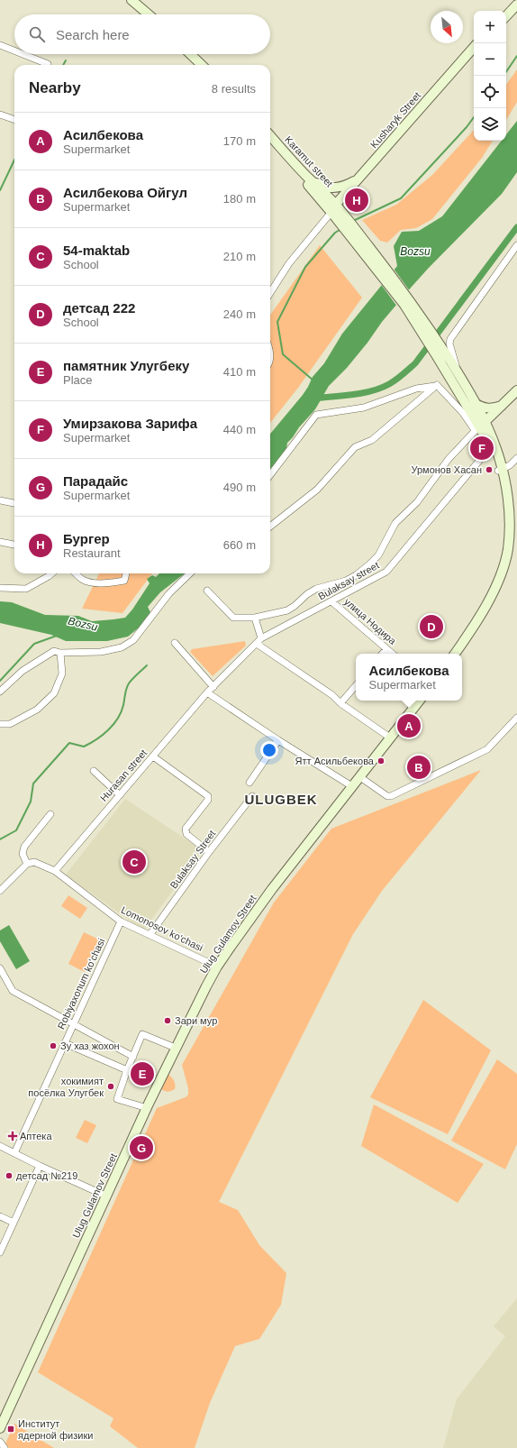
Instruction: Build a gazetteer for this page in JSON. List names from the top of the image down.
{
  "streets": {
    "main road": ["Kusharyk Street", "Karamut street", "Ulug Gulamov Street"],
    "street": [
      "Bulaksay street",
      "улица Нодира",
      "Hurasan street",
      "Bulaksay Street",
      "Lomonosov ko'chasi",
      "Robiyaxonum ko'chasi"
    ]
  },
  "crossings": [
    ["Kusharyk Street", "Karamut street"],
    ["Bulaksay street", "улица Нодира"],
    ["Bulaksay street", "Hurasan street"],
    ["Hurasan street", "Lomonosov ko'chasi"],
    ["Bulaksay Street", "Lomonosov ko'chasi"],
    ["Lomonosov ko'chasi", "Ulug Gulamov Street"],
    ["Lomonosov ko'chasi", "Robiyaxonum ko'chasi"]
  ],
  "districts": ["ULUGBEK"],
  "water": ["Bozsu"],
  "places": {
    "other": [
      "Урмонов Хасан",
      "Ятт Асильбекова",
      "Зари мур",
      "Зу хаз жохон",
      "хокимият посёлка Улугбек",
      "детсад №219"
    ],
    "health": ["Аптека"],
    "transit": ["Институт ядерной физики"]
  },
  "north": "bottom right",
  "page": {
    "map_buttons": ["+", "−"],
    "search": "Search here",
    "heading": ["Nearby", "8 results"],
    "list": [
      {
        "mark": "A",
        "name": "Асилбекова",
        "note": "Supermarket",
        "value": "170 m"
      },
      {
        "mark": "B",
        "name": "Асилбекова Ойгул",
        "note": "Supermarket",
        "value": "180 m"
      },
      {
        "mark": "C",
        "name": "54-maktab",
        "note": "School",
        "value": "210 m"
      },
      {
        "mark": "D",
        "name": "детсад 222",
        "note": "School",
        "value": "240 m"
      },
      {
        "mark": "E",
        "name": "памятник Улугбеку",
        "note": "Place",
        "value": "410 m"
      },
      {
        "mark": "F",
        "name": "Умирзакова Зарифа",
        "note": "Supermarket",
        "value": "440 m"
      },
      {
        "mark": "G",
        "name": "Парадайс",
        "note": "Supermarket",
        "value": "490 m"
      },
      {
        "mark": "H",
        "name": "Бургер",
        "note": "Restaurant",
        "value": "660 m"
      }
    ],
    "pins": [
      "H",
      "F",
      "D",
      "A",
      "B",
      "C",
      "E",
      "G"
    ],
    "popup": ["Асилбекова", "Supermarket"]
  }
}
